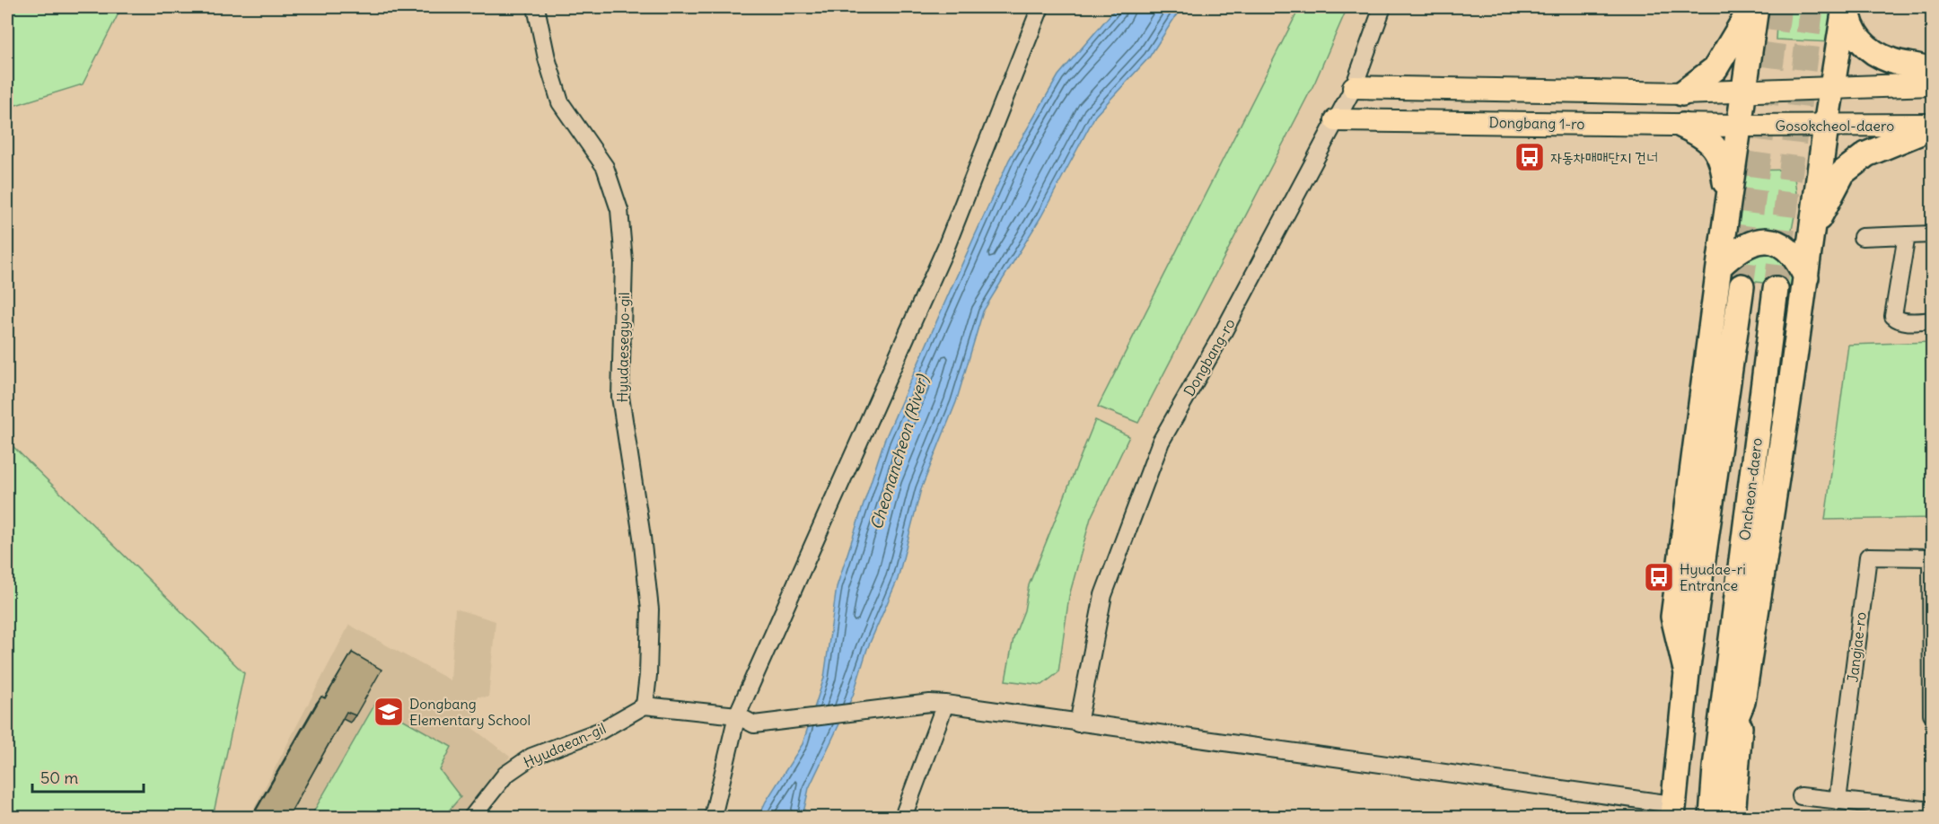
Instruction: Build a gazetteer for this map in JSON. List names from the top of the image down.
{
  "streets": {
    "highway": ["Oncheon-daero"],
    "main road": ["Dongbang 1-ro", "Gosokcheol-daero"],
    "street": [
      "Hyudaesegyo-gil",
      "Dongbang-ro",
      "Jangjae-ro",
      "Hyudaean-gil"
    ]
  },
  "crossings": [
    ["Dongbang 1-ro", "Gosokcheol-daero"],
    ["Dongbang 1-ro", "Dongbang-ro"],
    ["Hyudaesegyo-gil", "Hyudaean-gil"]
  ],
  "water": ["Cheonancheon (River)"],
  "places": {
    "bus stop": ["자동차매매단지 건너", "Hyudae-ri Entrance"],
    "school or university": ["Dongbang Elementary School"]
  },
  "scale_bar": "50 m"
}
